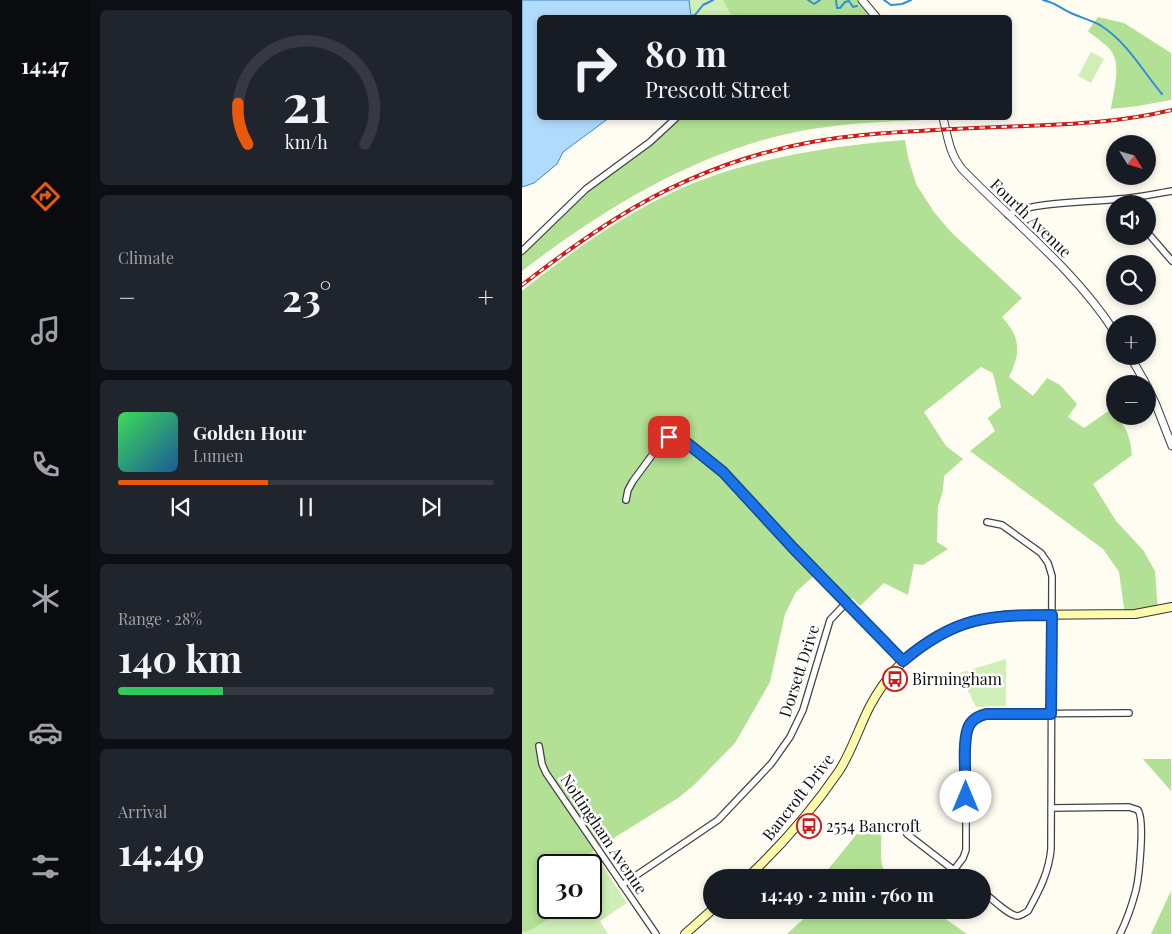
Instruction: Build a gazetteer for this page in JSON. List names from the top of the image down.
{
  "streets": {
    "main road": ["Bancroft Drive"],
    "street": ["Fourth Avenue", "Dorsett Drive", "Nottingham Avenue"]
  },
  "crossings": [
    ["Dorsett Drive", "Nottingham Avenue"]
  ],
  "places": {
    "bus stop": ["Birmingham", "2554 Bancroft"]
  },
  "north": "bottom right",
  "page": {
    "tabs": "14:47",
    "turn": ["80 m", "Prescott Street"],
    "map_buttons": ["+", "−"],
    "tile": [
      "Climate",
      ["Range · 28%", "140 km"],
      ["Arrival", "14:49"]
    ],
    "heat": ["−", "23°", "+"],
    "song": ["Golden Hour", "Lumen"],
    "limit": "30",
    "trip": "14:49 · 2 min · 760 m",
    "gauge": ["21", "km/h"]
  }
}
